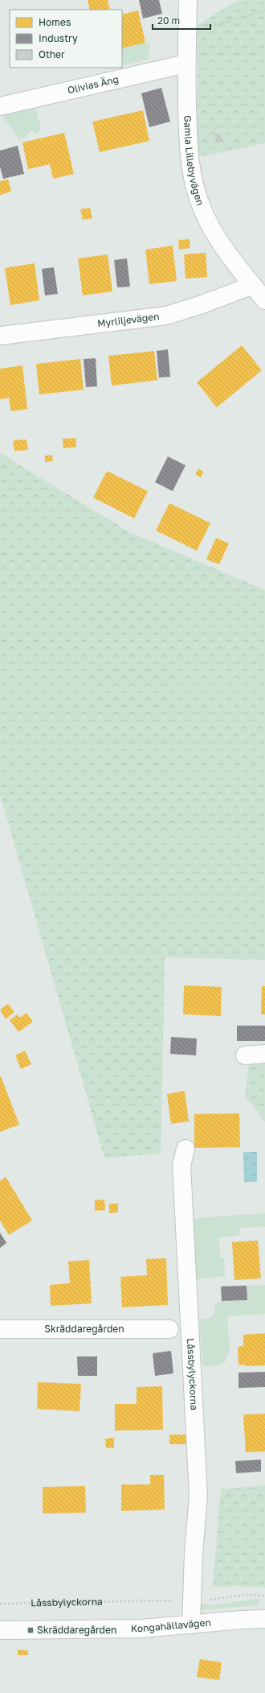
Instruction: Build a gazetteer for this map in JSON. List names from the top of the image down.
{
  "streets": {
    "street": [
      "Olivias Äng",
      "Gamla Lillebyvägen",
      "Myrliljevägen",
      "Skräddaregården",
      "Låssbylyckorna",
      "Kongahällavägen"
    ]
  },
  "crossings": [
    ["Olivias Äng", "Gamla Lillebyvägen"],
    ["Gamla Lillebyvägen", "Myrliljevägen"],
    ["Låssbylyckorna", "Kongahällavägen"]
  ],
  "places": {
    "transit": ["Skräddaregården"]
  },
  "legend": ["Homes", "Industry", "Other"],
  "scale_bar": "20 m"
}
